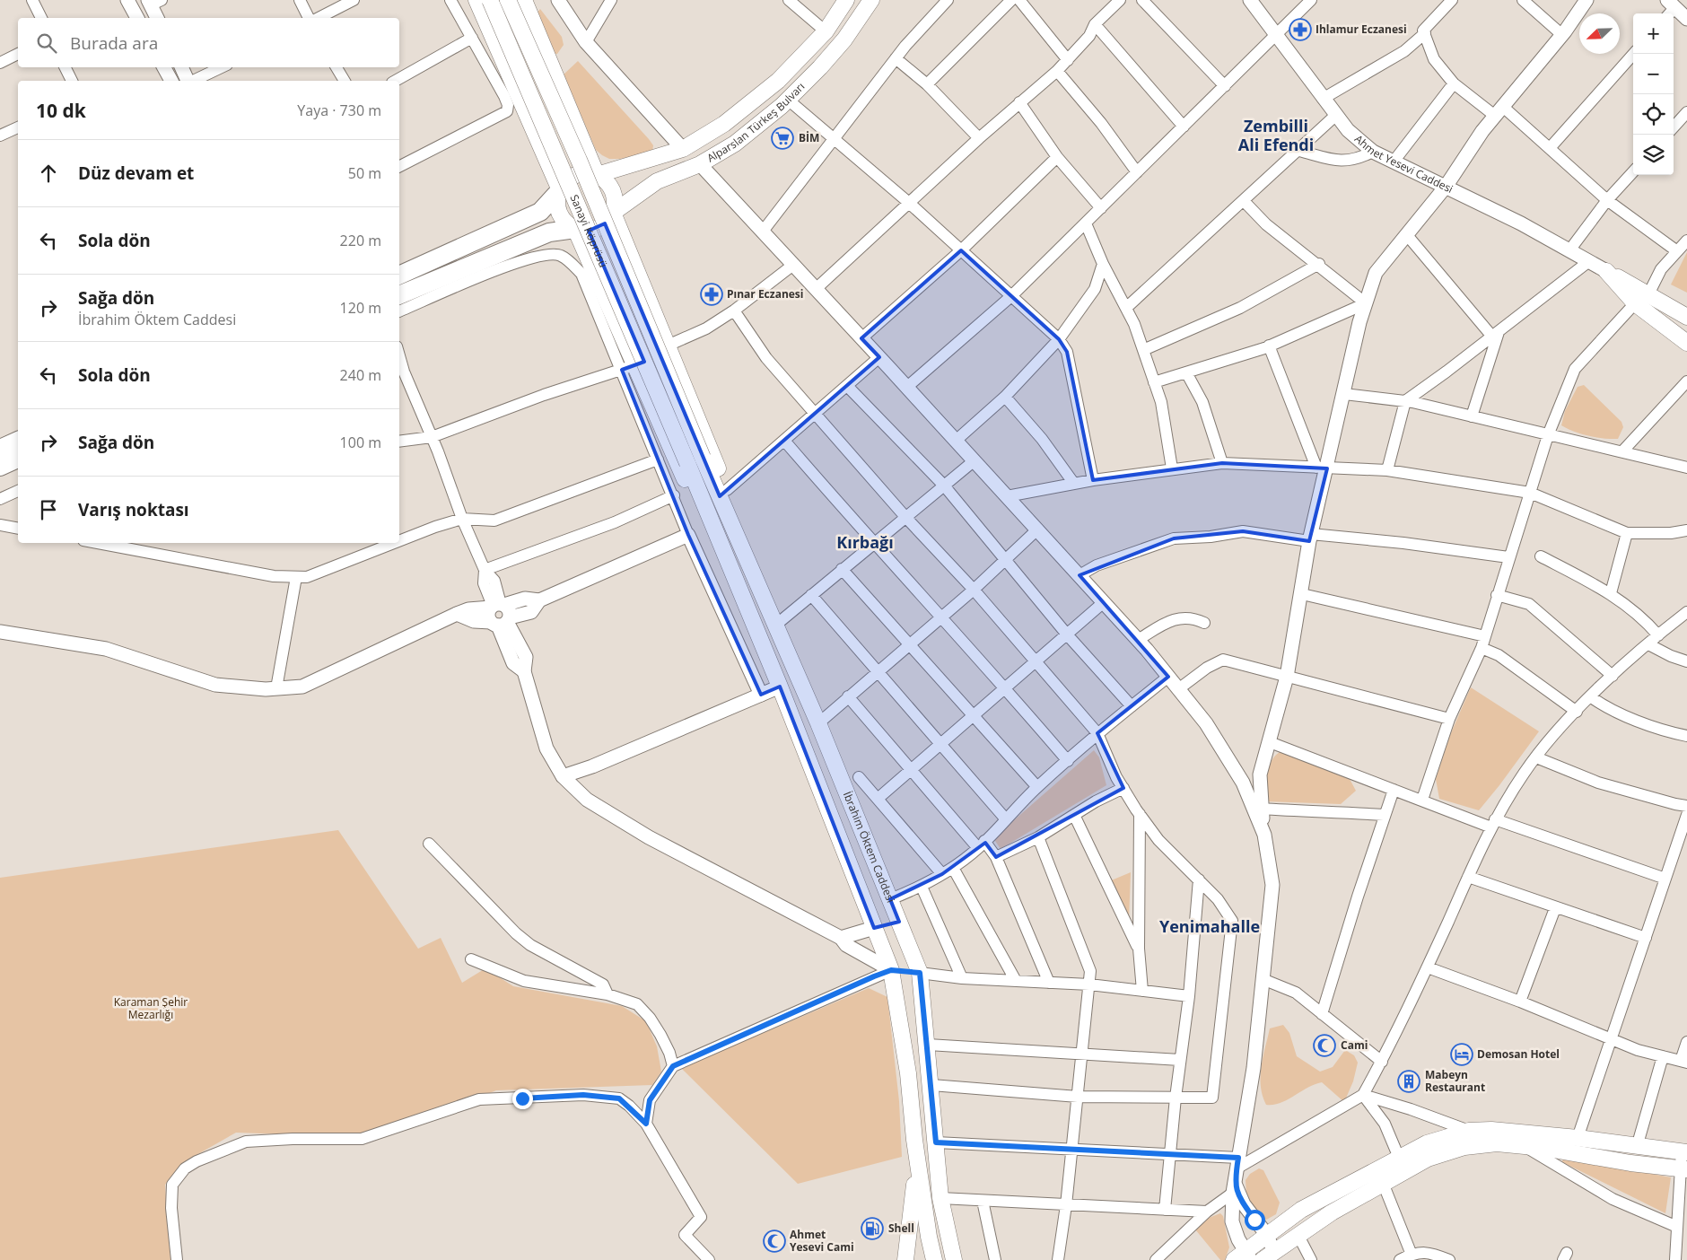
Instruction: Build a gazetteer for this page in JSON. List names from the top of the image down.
{
  "streets": {
    "main road": [
      "Alparslan Türkeş Bulvarı",
      "Ahmet Yesevi Caddesi",
      "Sanayi Köprüsü",
      "İbrahim Öktem Caddesi"
    ]
  },
  "crossings": [
    ["Sanayi Köprüsü", "İbrahim Öktem Caddesi"]
  ],
  "districts": ["Zembilli Ali Efendi", "Kırbağı", "Yenimahalle"],
  "parks": ["Karaman Şehir Mezarlığı"],
  "places": {
    "pharmacy": ["Ihlamur Eczanesi", "Pınar Eczanesi"],
    "supermarket": ["BİM"],
    "mosque": ["Cami", "Ahmet Yesevi Cami"],
    "hotel": ["Demosan Hotel"],
    "building": ["Mabeyn Restaurant"],
    "fuel station": ["Shell"]
  },
  "north": "bottom left",
  "page": {
    "map_buttons": ["+", "−"],
    "search": "Burada ara",
    "heading": ["10 dk", "Yaya · 730 m"],
    "list": [
      ["Düz devam et", "50 m"],
      ["Sola dön", "220 m"],
      ["Sağa dön", "İbrahim Öktem Caddesi", "120 m"],
      ["Sola dön", "240 m"],
      ["Sağa dön", "100 m"],
      "Varış noktası"
    ]
  }
}
